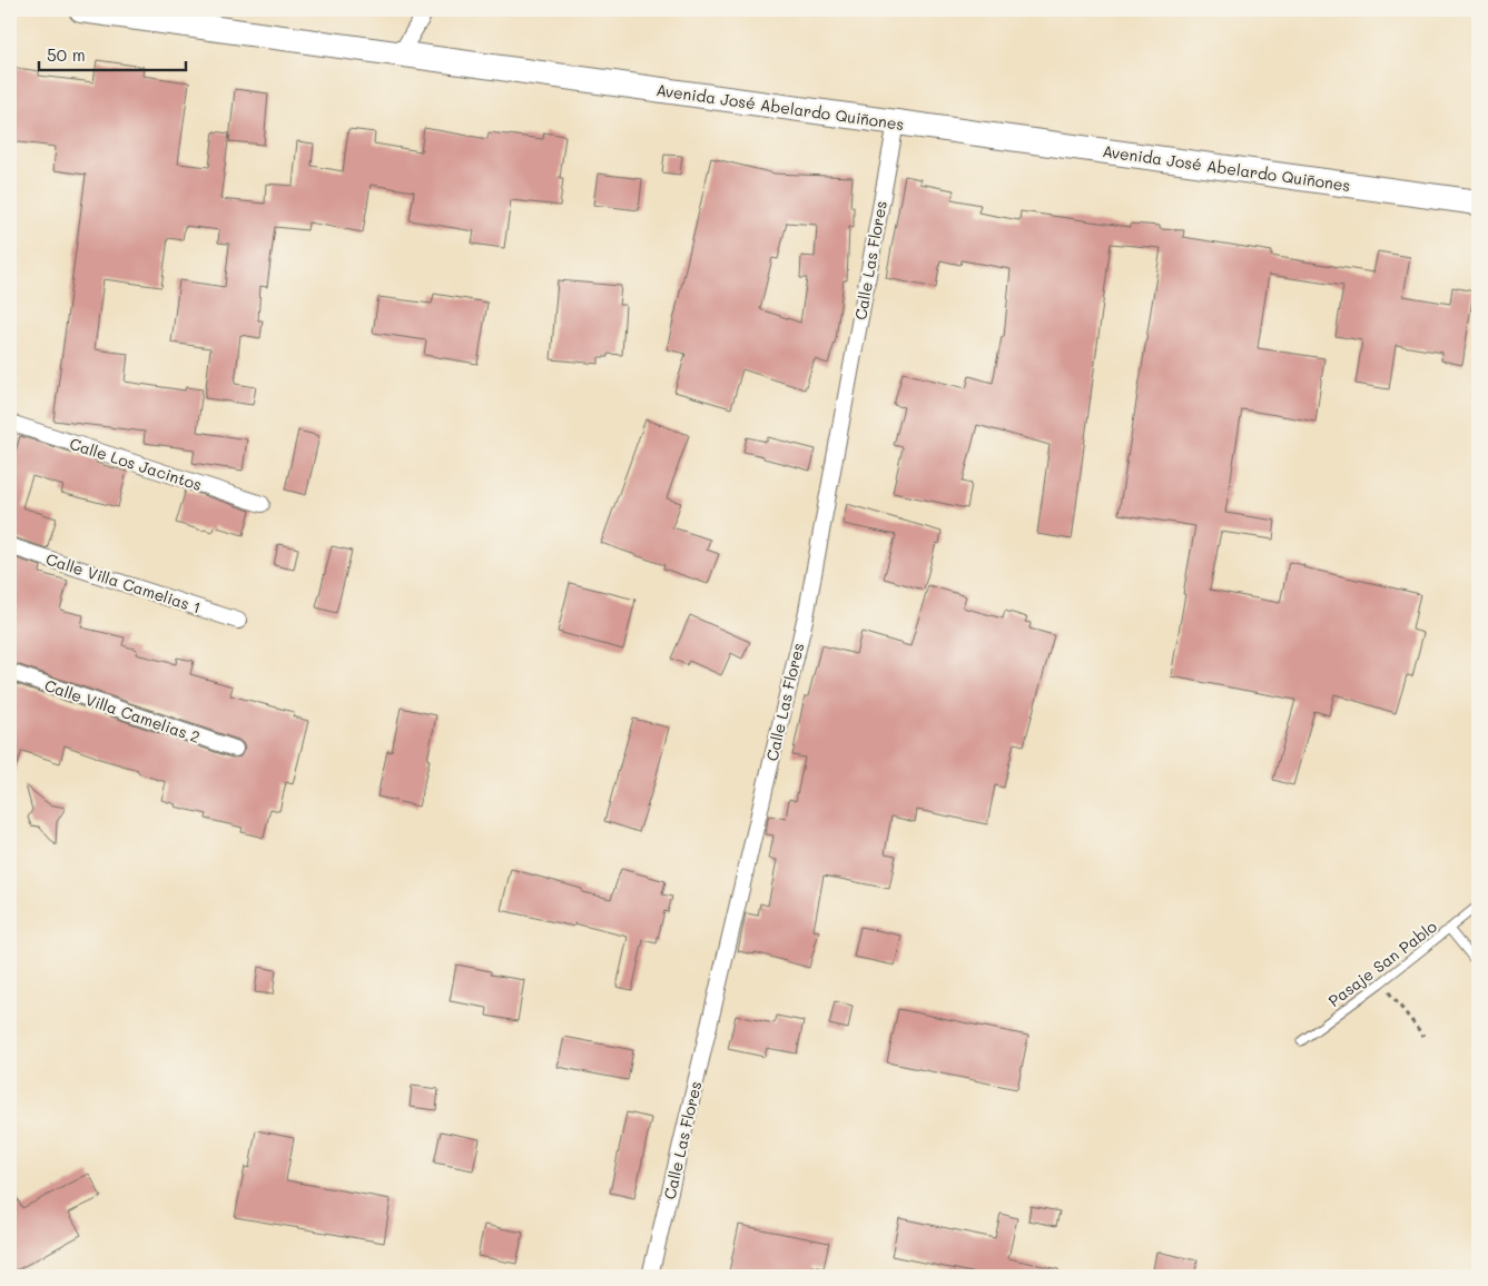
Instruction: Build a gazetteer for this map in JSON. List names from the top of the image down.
{
  "streets": {
    "main road": ["Avenida José Abelardo Quiñones"],
    "street": [
      "Calle Las Flores",
      "Calle Los Jacintos",
      "Calle Villa Camelias 1",
      "Calle Villa Camelias 2"
    ],
    "lane": ["Pasaje San Pablo"]
  },
  "crossings": [
    ["Avenida José Abelardo Quiñones", "Calle Las Flores"]
  ],
  "scale_bar": "50 m"
}
